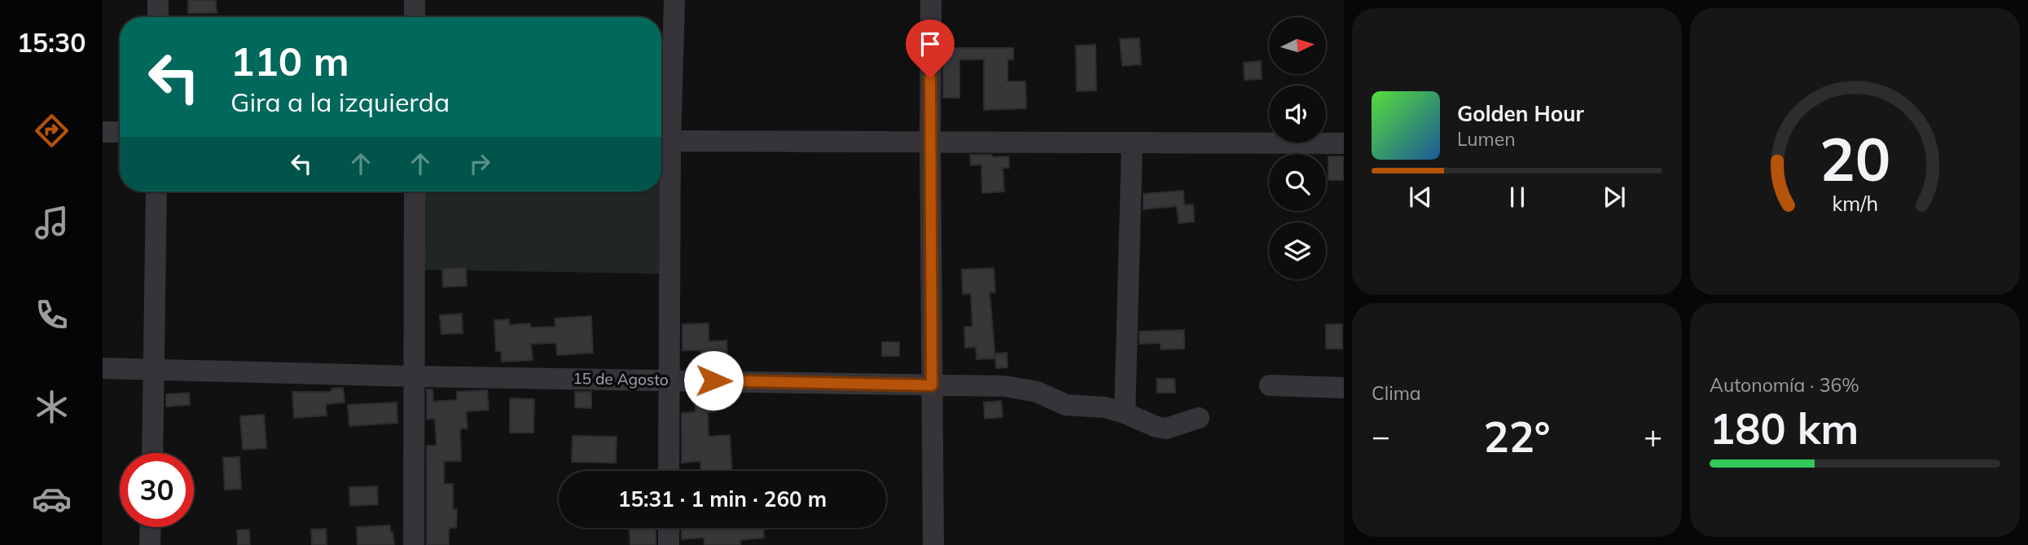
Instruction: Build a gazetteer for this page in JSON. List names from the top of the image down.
{
  "streets": {
    "street": ["15 de Agosto"]
  },
  "north": "right",
  "page": {
    "tabs": "15:30",
    "turn": ["110 m", "Gira a la izquierda"],
    "song": ["Golden Hour", "Lumen"],
    "tile": [
      "Clima",
      ["Autonomía · 36%", "180 km"]
    ],
    "heat": ["−", "22°", "+"],
    "limit": "30",
    "trip": "15:31 · 1 min · 260 m",
    "gauge": ["20", "km/h"]
  }
}
